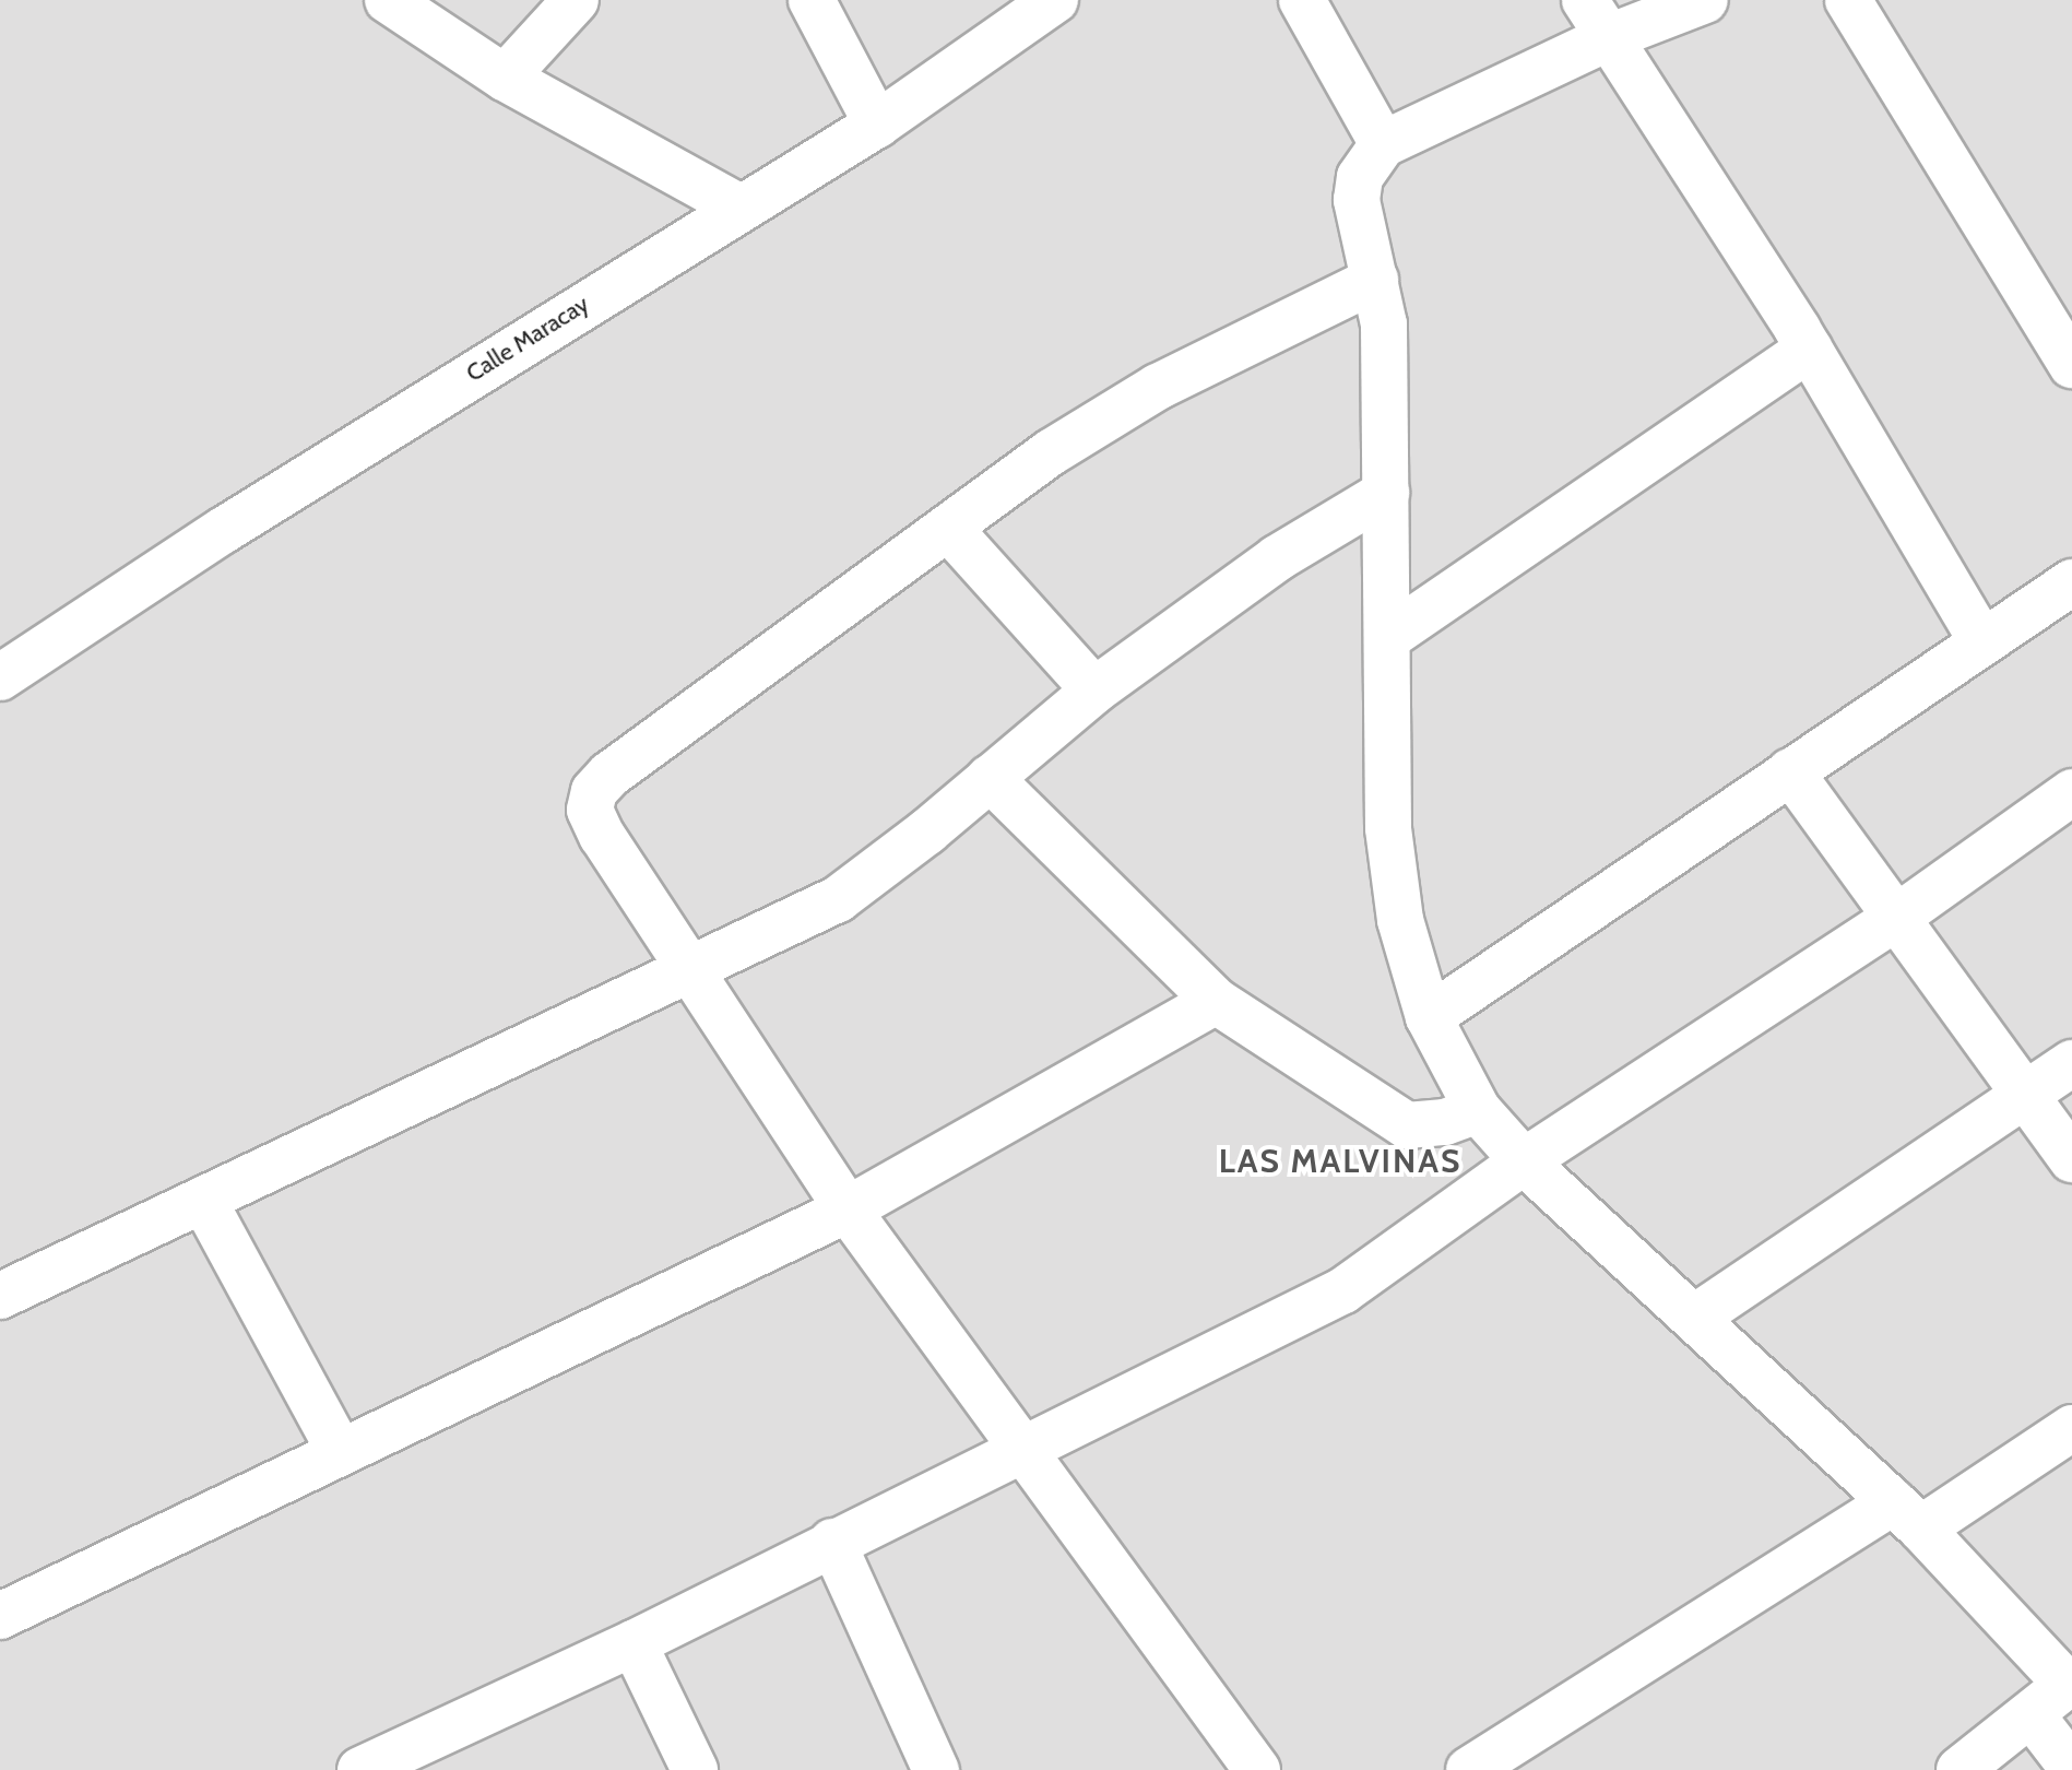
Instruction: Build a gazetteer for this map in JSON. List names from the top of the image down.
{
  "streets": {
    "street": ["Calle Maracay"]
  },
  "districts": ["LAS MALVINAS"]
}
